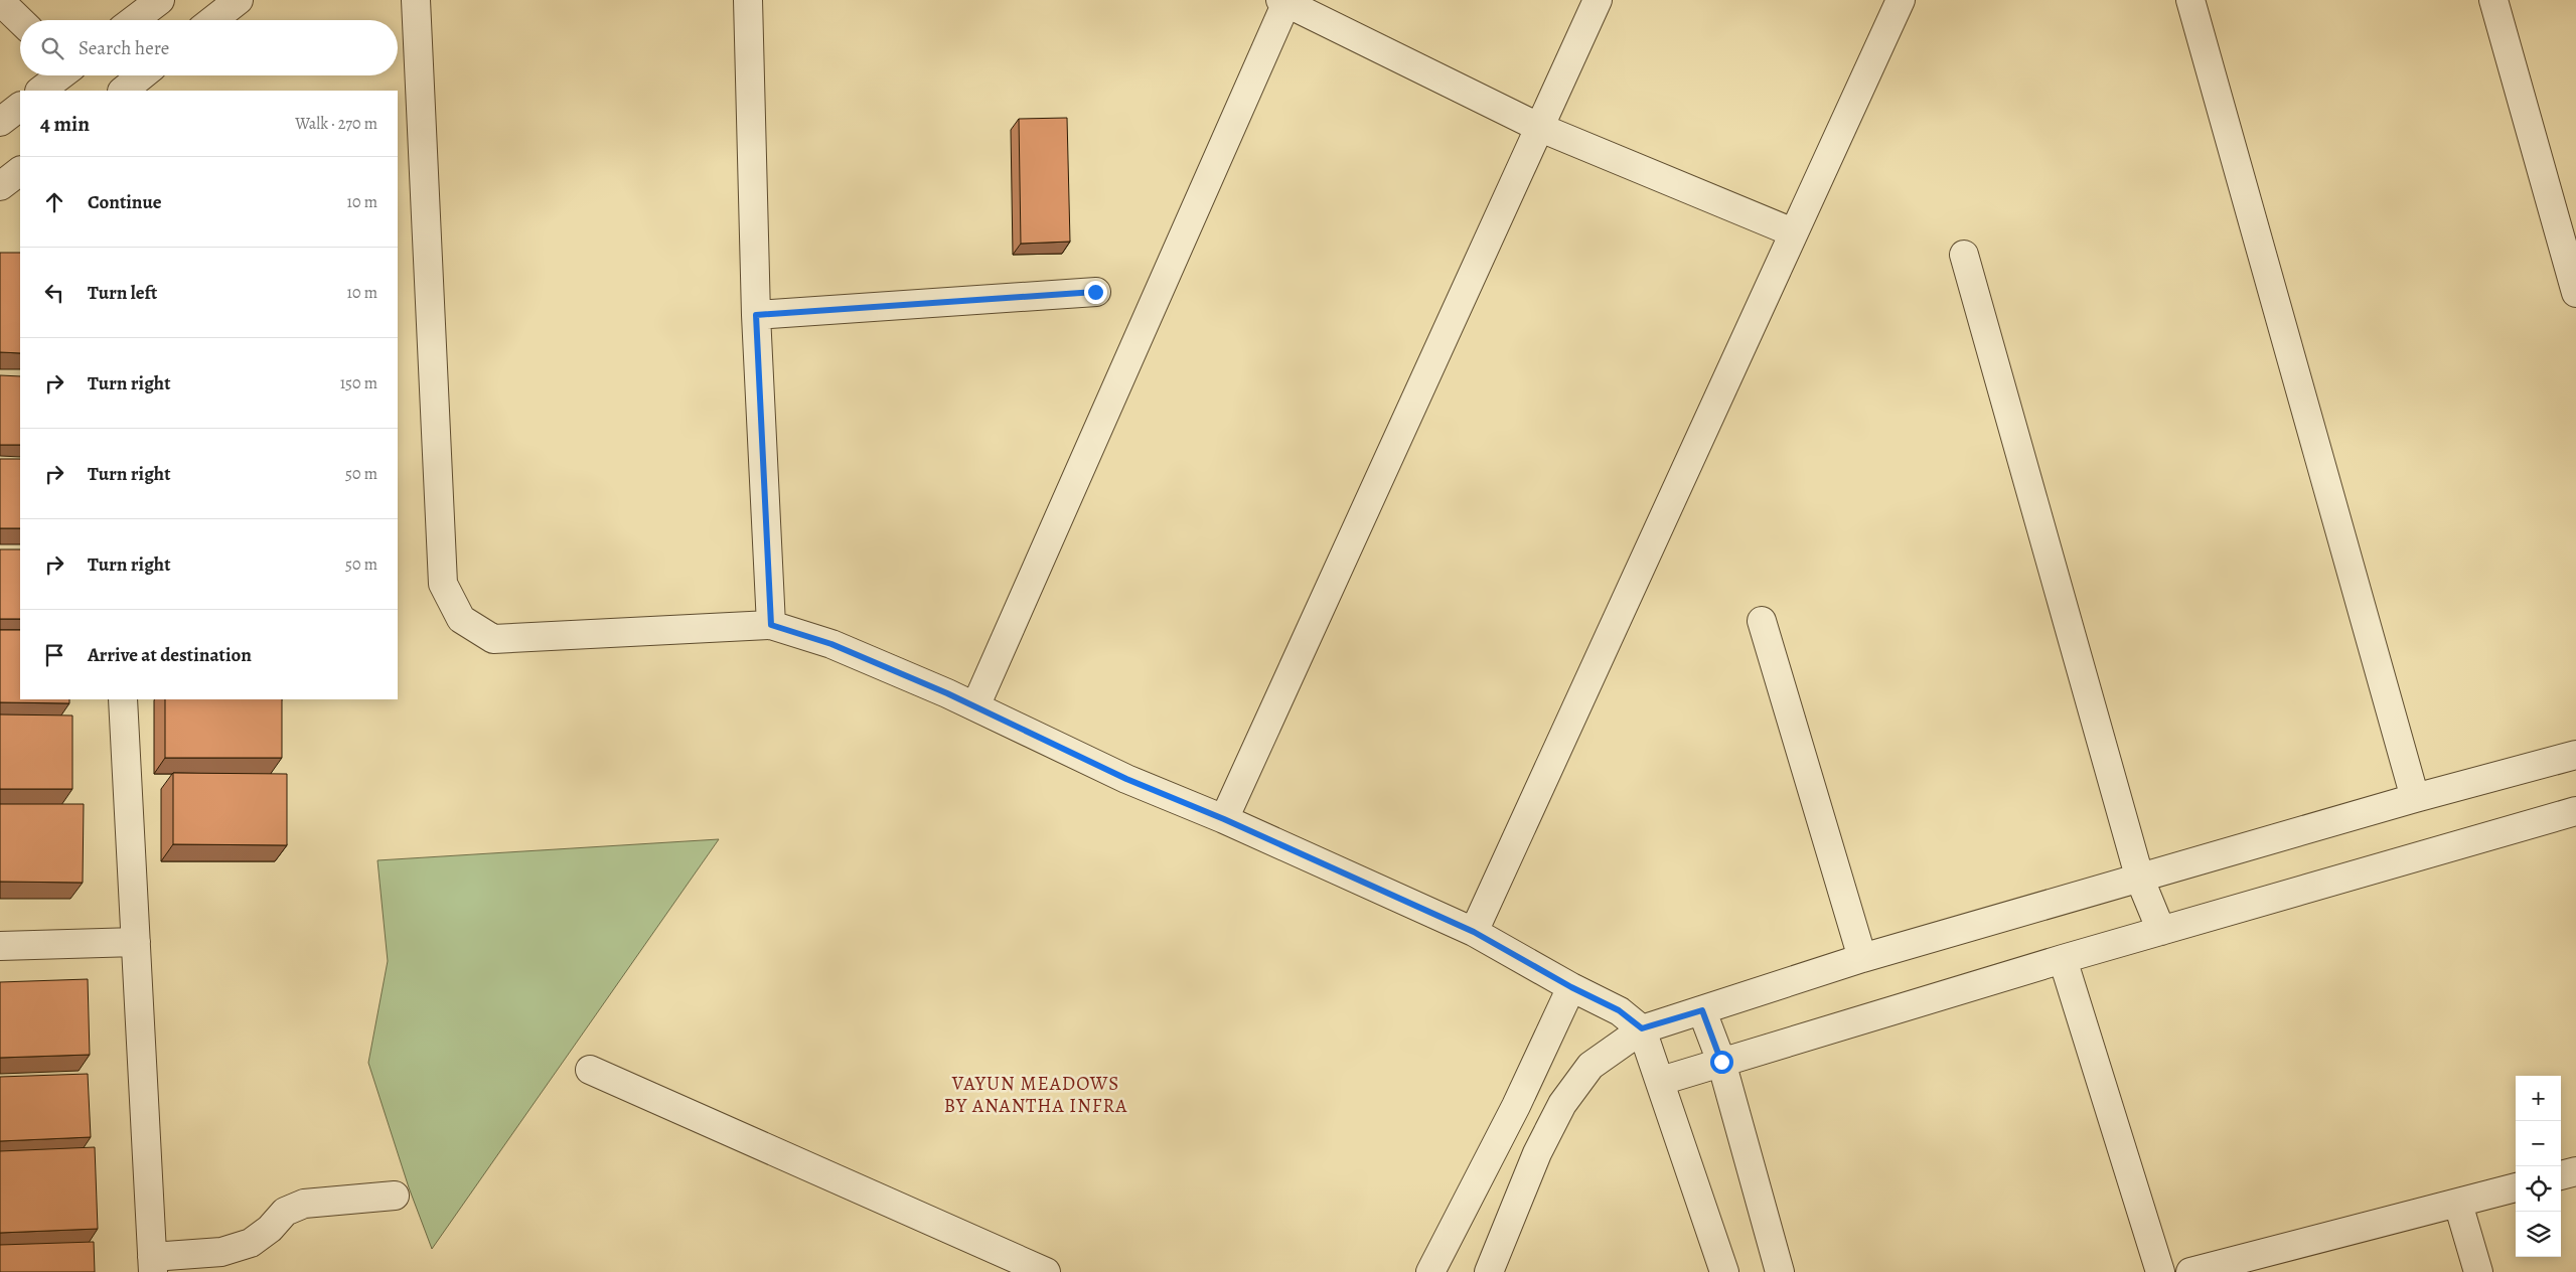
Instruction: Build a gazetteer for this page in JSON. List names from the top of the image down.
{
  "districts": ["VAYUN MEADOWS BY ANANTHA INFRA"],
  "page": {
    "search": "Search here",
    "heading": ["4 min", "Walk · 270 m"],
    "list": [
      ["Continue", "10 m"],
      ["Turn left", "10 m"],
      ["Turn right", "150 m"],
      ["Turn right", "50 m"],
      ["Turn right", "50 m"],
      "Arrive at destination"
    ],
    "map_buttons": ["+", "−"]
  }
}
